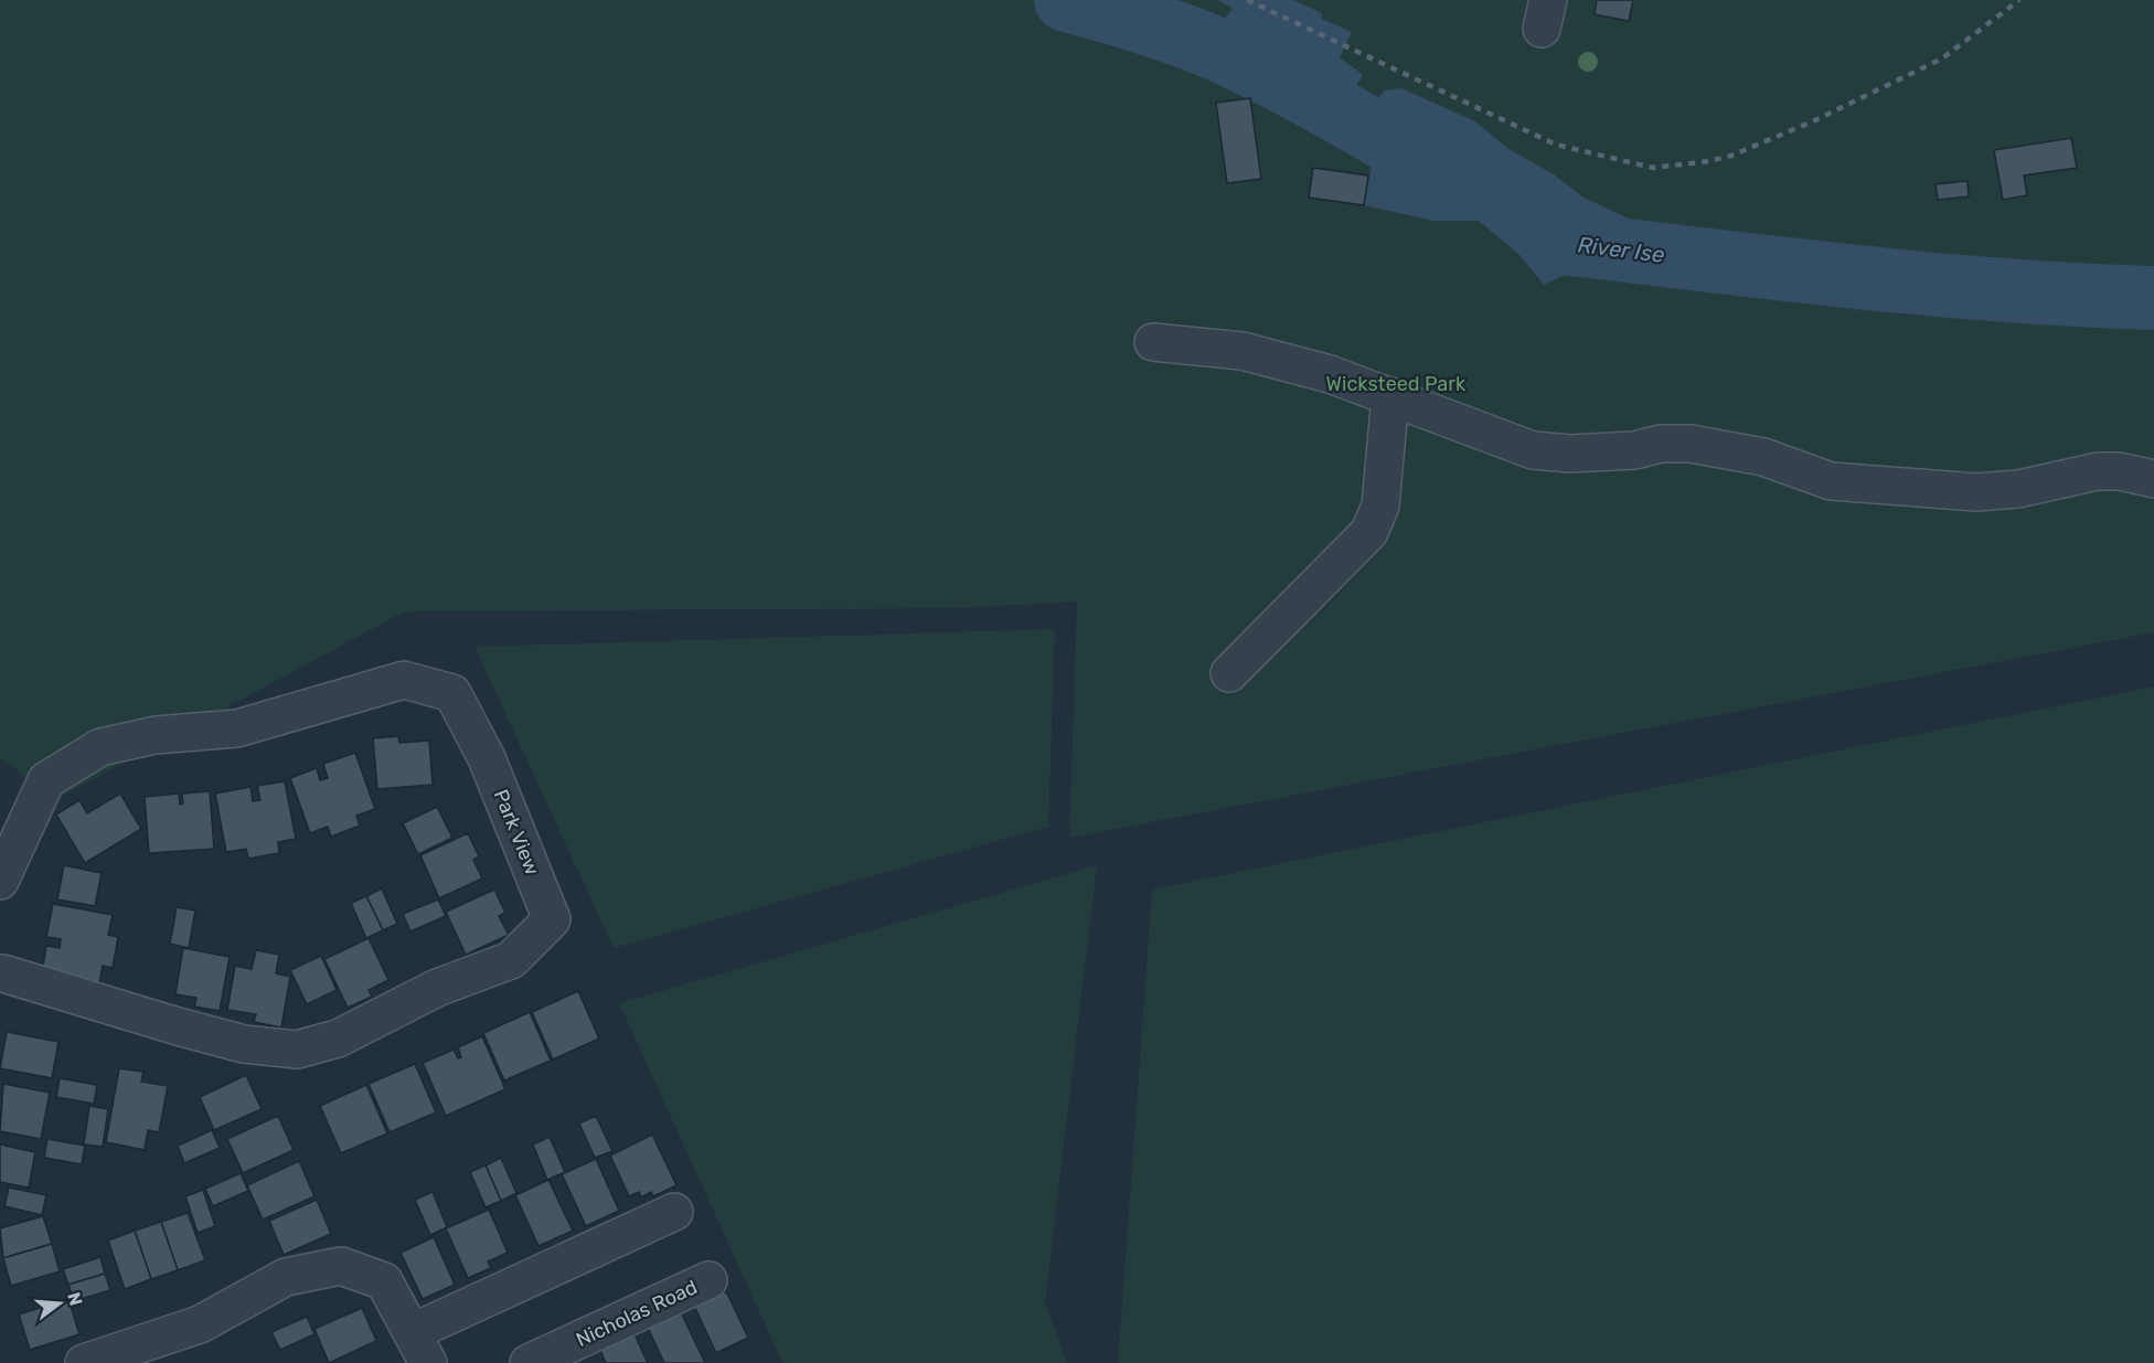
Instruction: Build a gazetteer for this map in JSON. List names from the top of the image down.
{
  "streets": {
    "street": ["Park View", "Nicholas Road"]
  },
  "water": ["River Ise"],
  "parks": ["Wicksteed Park"],
  "north": "right"
}
